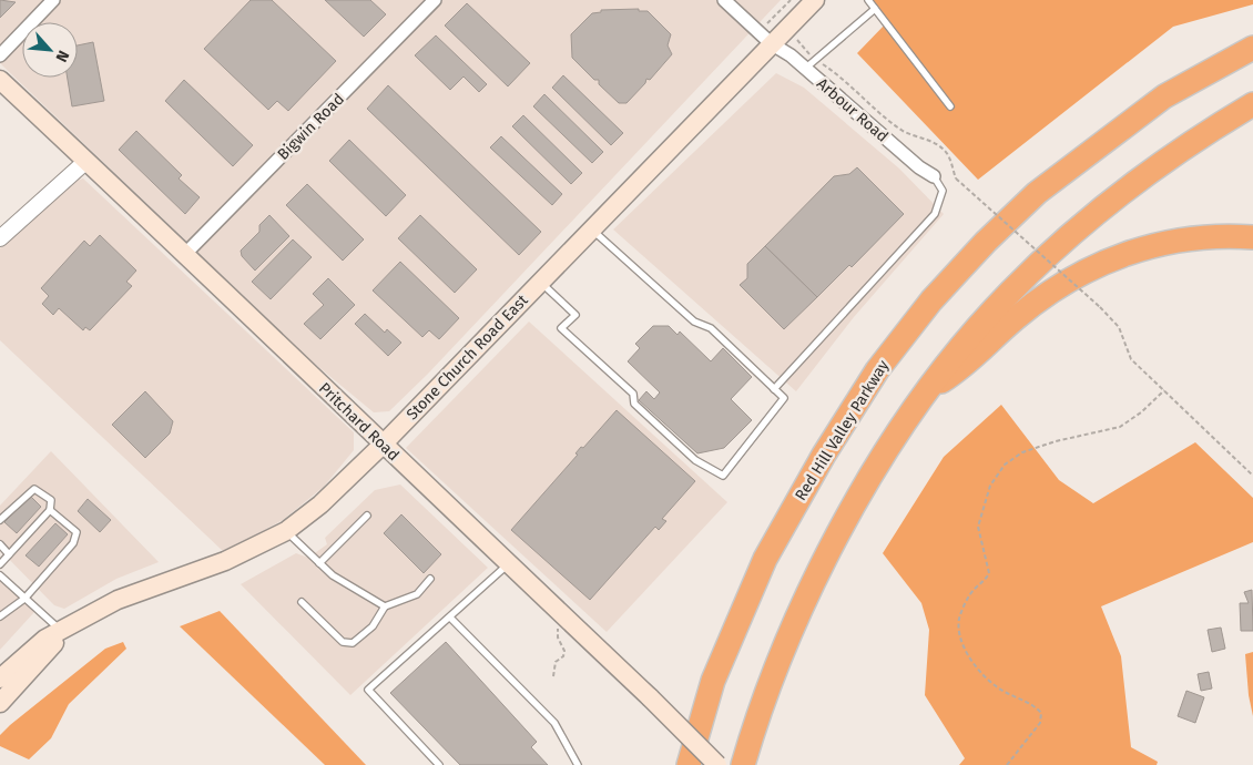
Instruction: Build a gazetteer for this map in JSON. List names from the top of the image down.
{
  "streets": {
    "highway": ["Red Hill Valley Parkway"],
    "main road": ["Stone Church Road East", "Pritchard Road"],
    "street": ["Arbour Road", "Bigwin Road"]
  },
  "crossings": [
    ["Arbour Road", "Stone Church Road East"],
    ["Bigwin Road", "Pritchard Road"],
    ["Stone Church Road East", "Pritchard Road"]
  ],
  "north": "bottom right"
}
